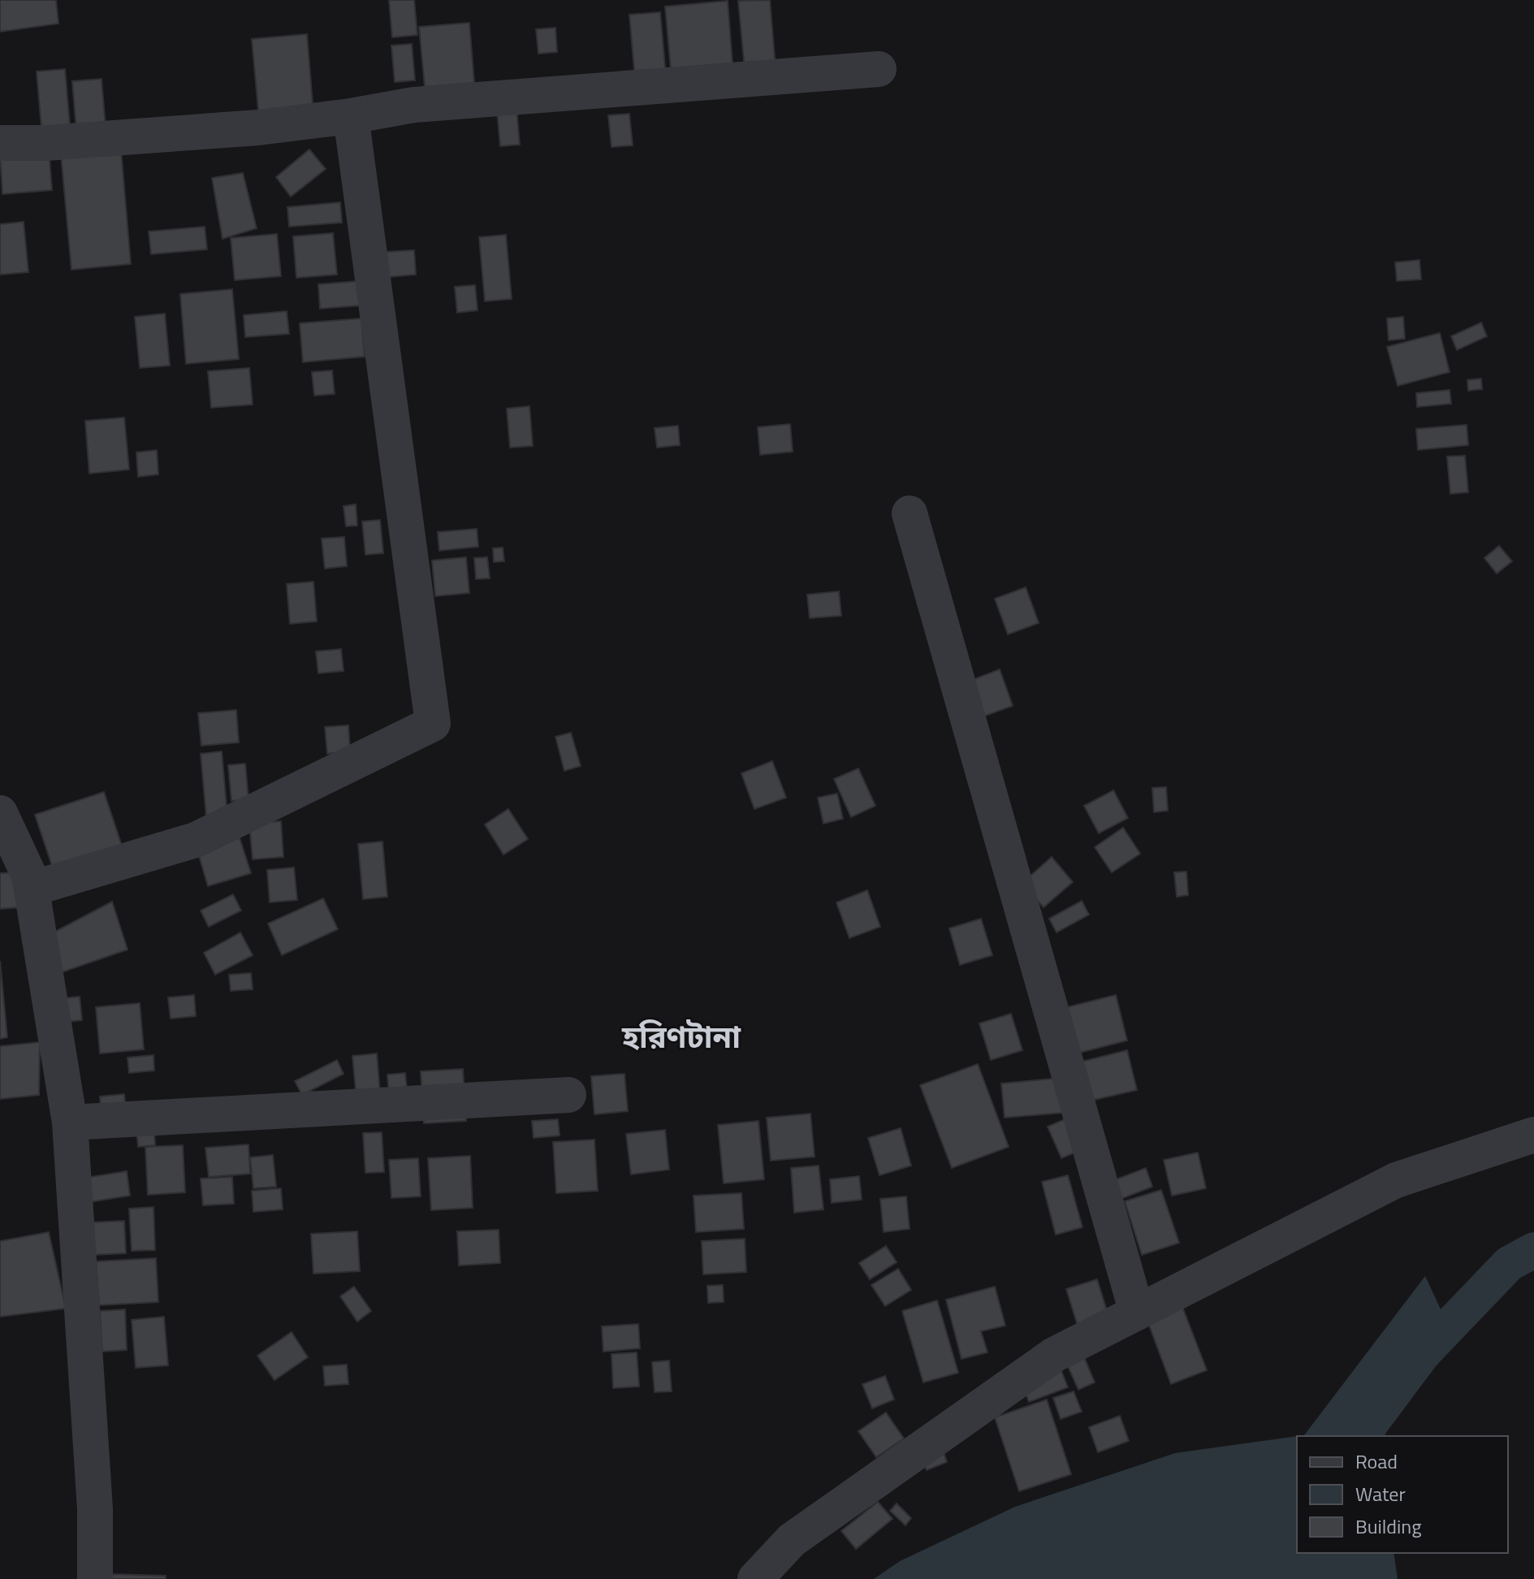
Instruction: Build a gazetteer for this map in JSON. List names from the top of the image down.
{
  "districts": ["হরিণটানা"],
  "legend": ["Road", "Water", "Building"]
}
